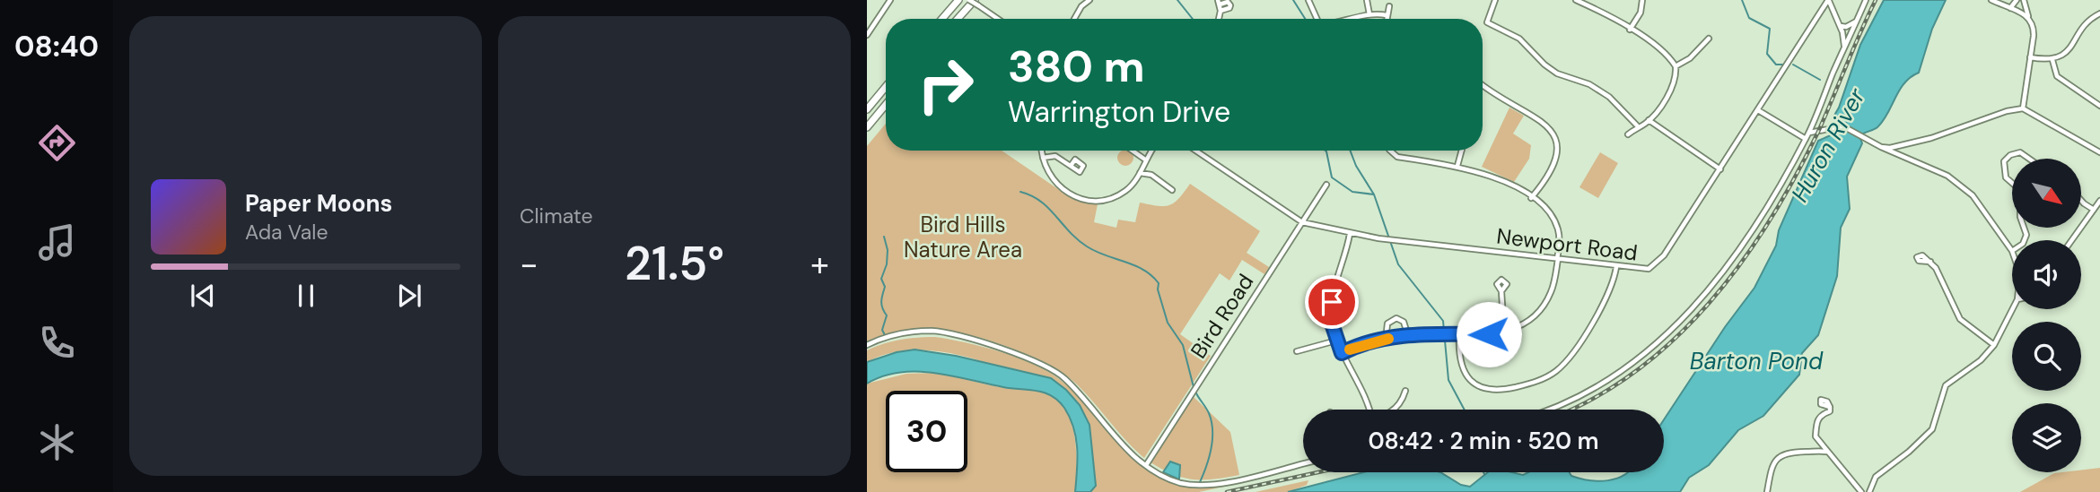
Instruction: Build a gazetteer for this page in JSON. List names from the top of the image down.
{
  "streets": {
    "street": ["Newport Road", "Bird Road"]
  },
  "crossings": [
    ["Newport Road", "Bird Road"]
  ],
  "water": ["Huron River", "Barton Pond"],
  "parks": ["Bird Hills Nature Area"],
  "north": "bottom right",
  "page": {
    "tabs": "08:40",
    "tile": "Climate",
    "turn": ["380 m", "Warrington Drive"],
    "song": ["Paper Moons", "Ada Vale"],
    "heat": ["−", "21.5°", "+"],
    "limit": "30",
    "trip": "08:42 · 2 min · 520 m"
  }
}
